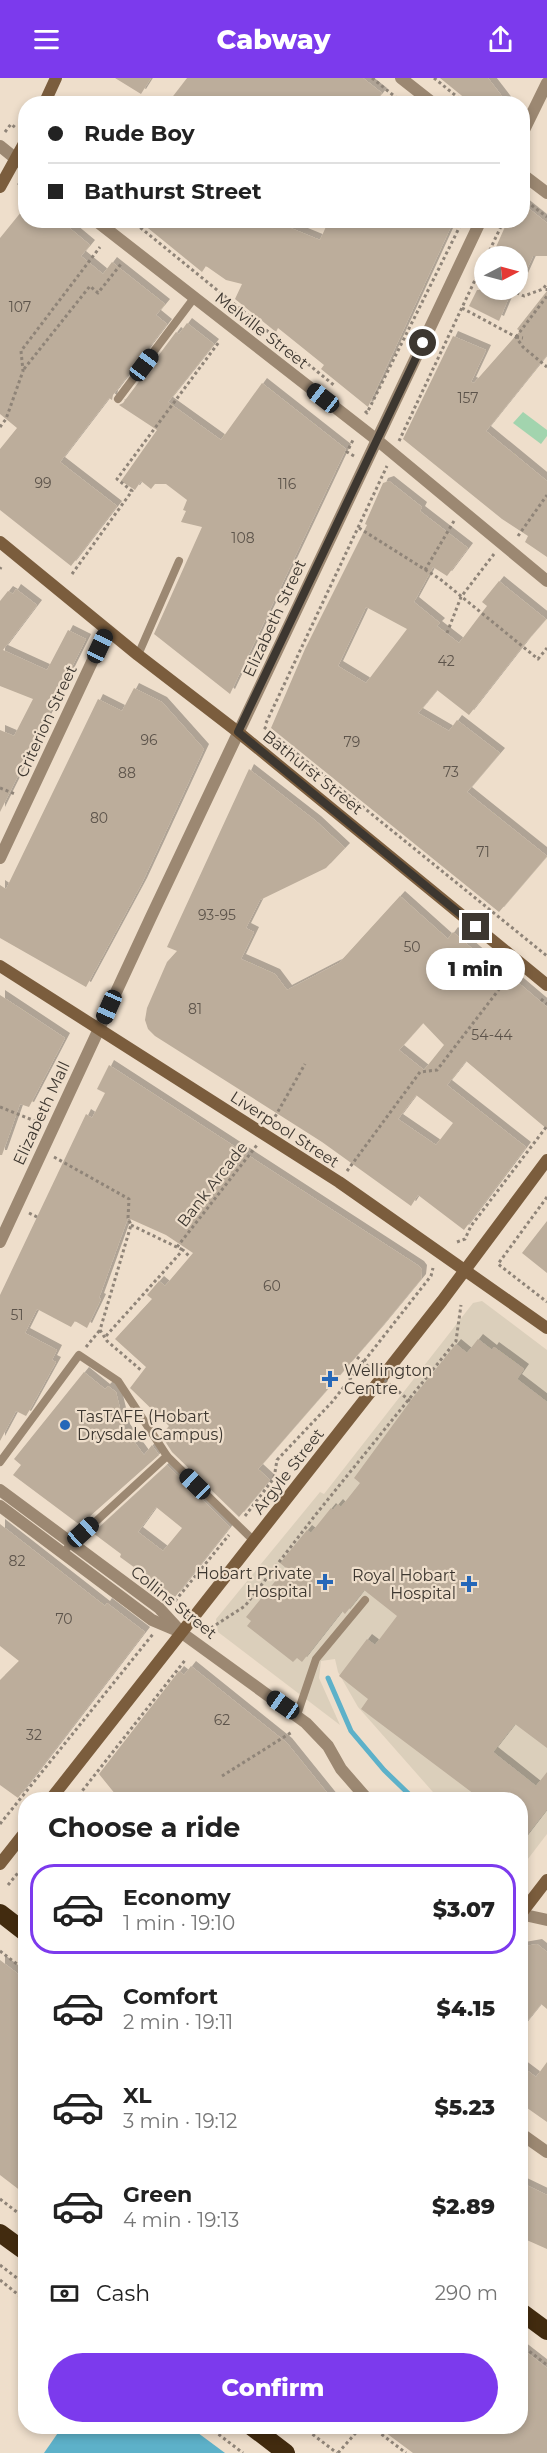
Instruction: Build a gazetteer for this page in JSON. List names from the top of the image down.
{
  "streets": {
    "main road": ["Bathurst Street", "Liverpool Street", "Argyle Street"],
    "street": [
      "Melville Street",
      "Elizabeth Street",
      "Criterion Street",
      "Elizabeth Mall",
      "Collins Street"
    ],
    "path": ["Bank Arcade"]
  },
  "crossings": [
    ["Melville Street", "Elizabeth Street"],
    ["Elizabeth Street", "Bathurst Street"],
    ["Elizabeth Street", "Elizabeth Mall"],
    ["Elizabeth Street", "Liverpool Street"],
    ["Criterion Street", "Bathurst Street"],
    ["Elizabeth Mall", "Liverpool Street"],
    ["Liverpool Street", "Bank Arcade"],
    ["Liverpool Street", "Argyle Street"],
    ["Argyle Street", "Collins Street"]
  ],
  "places": {
    "health": ["Wellington Centre", "Hobart Private Hospital", "Royal Hobart Hospital"],
    "other": ["TasTAFE (Hobart Drysdale Campus)"]
  },
  "house_numbers": [
    "107",
    "157",
    "99",
    "116",
    "108",
    "42",
    "96",
    "79",
    "73",
    "88",
    "80",
    "71",
    "93-95",
    "50",
    "81",
    "54-44",
    "60",
    "51",
    "82",
    "70",
    "62",
    "32"
  ],
  "north": "right",
  "page": {
    "header": "Cabway",
    "banner": ["Rude Boy", "Bathurst Street"],
    "bubble": "1 min",
    "heading": "Choose a ride",
    "list": [
      {
        "name": "Economy",
        "note": "1 min · 19:10",
        "value": "$3.07"
      },
      {
        "name": "Comfort",
        "note": "2 min · 19:11",
        "value": "$4.15"
      },
      {
        "name": "XL",
        "note": "3 min · 19:12",
        "value": "$5.23"
      },
      {
        "name": "Green",
        "note": "4 min · 19:13",
        "value": "$2.89"
      }
    ],
    "pay": ["Cash", "290 m"],
    "buttons": "Confirm"
  }
}
